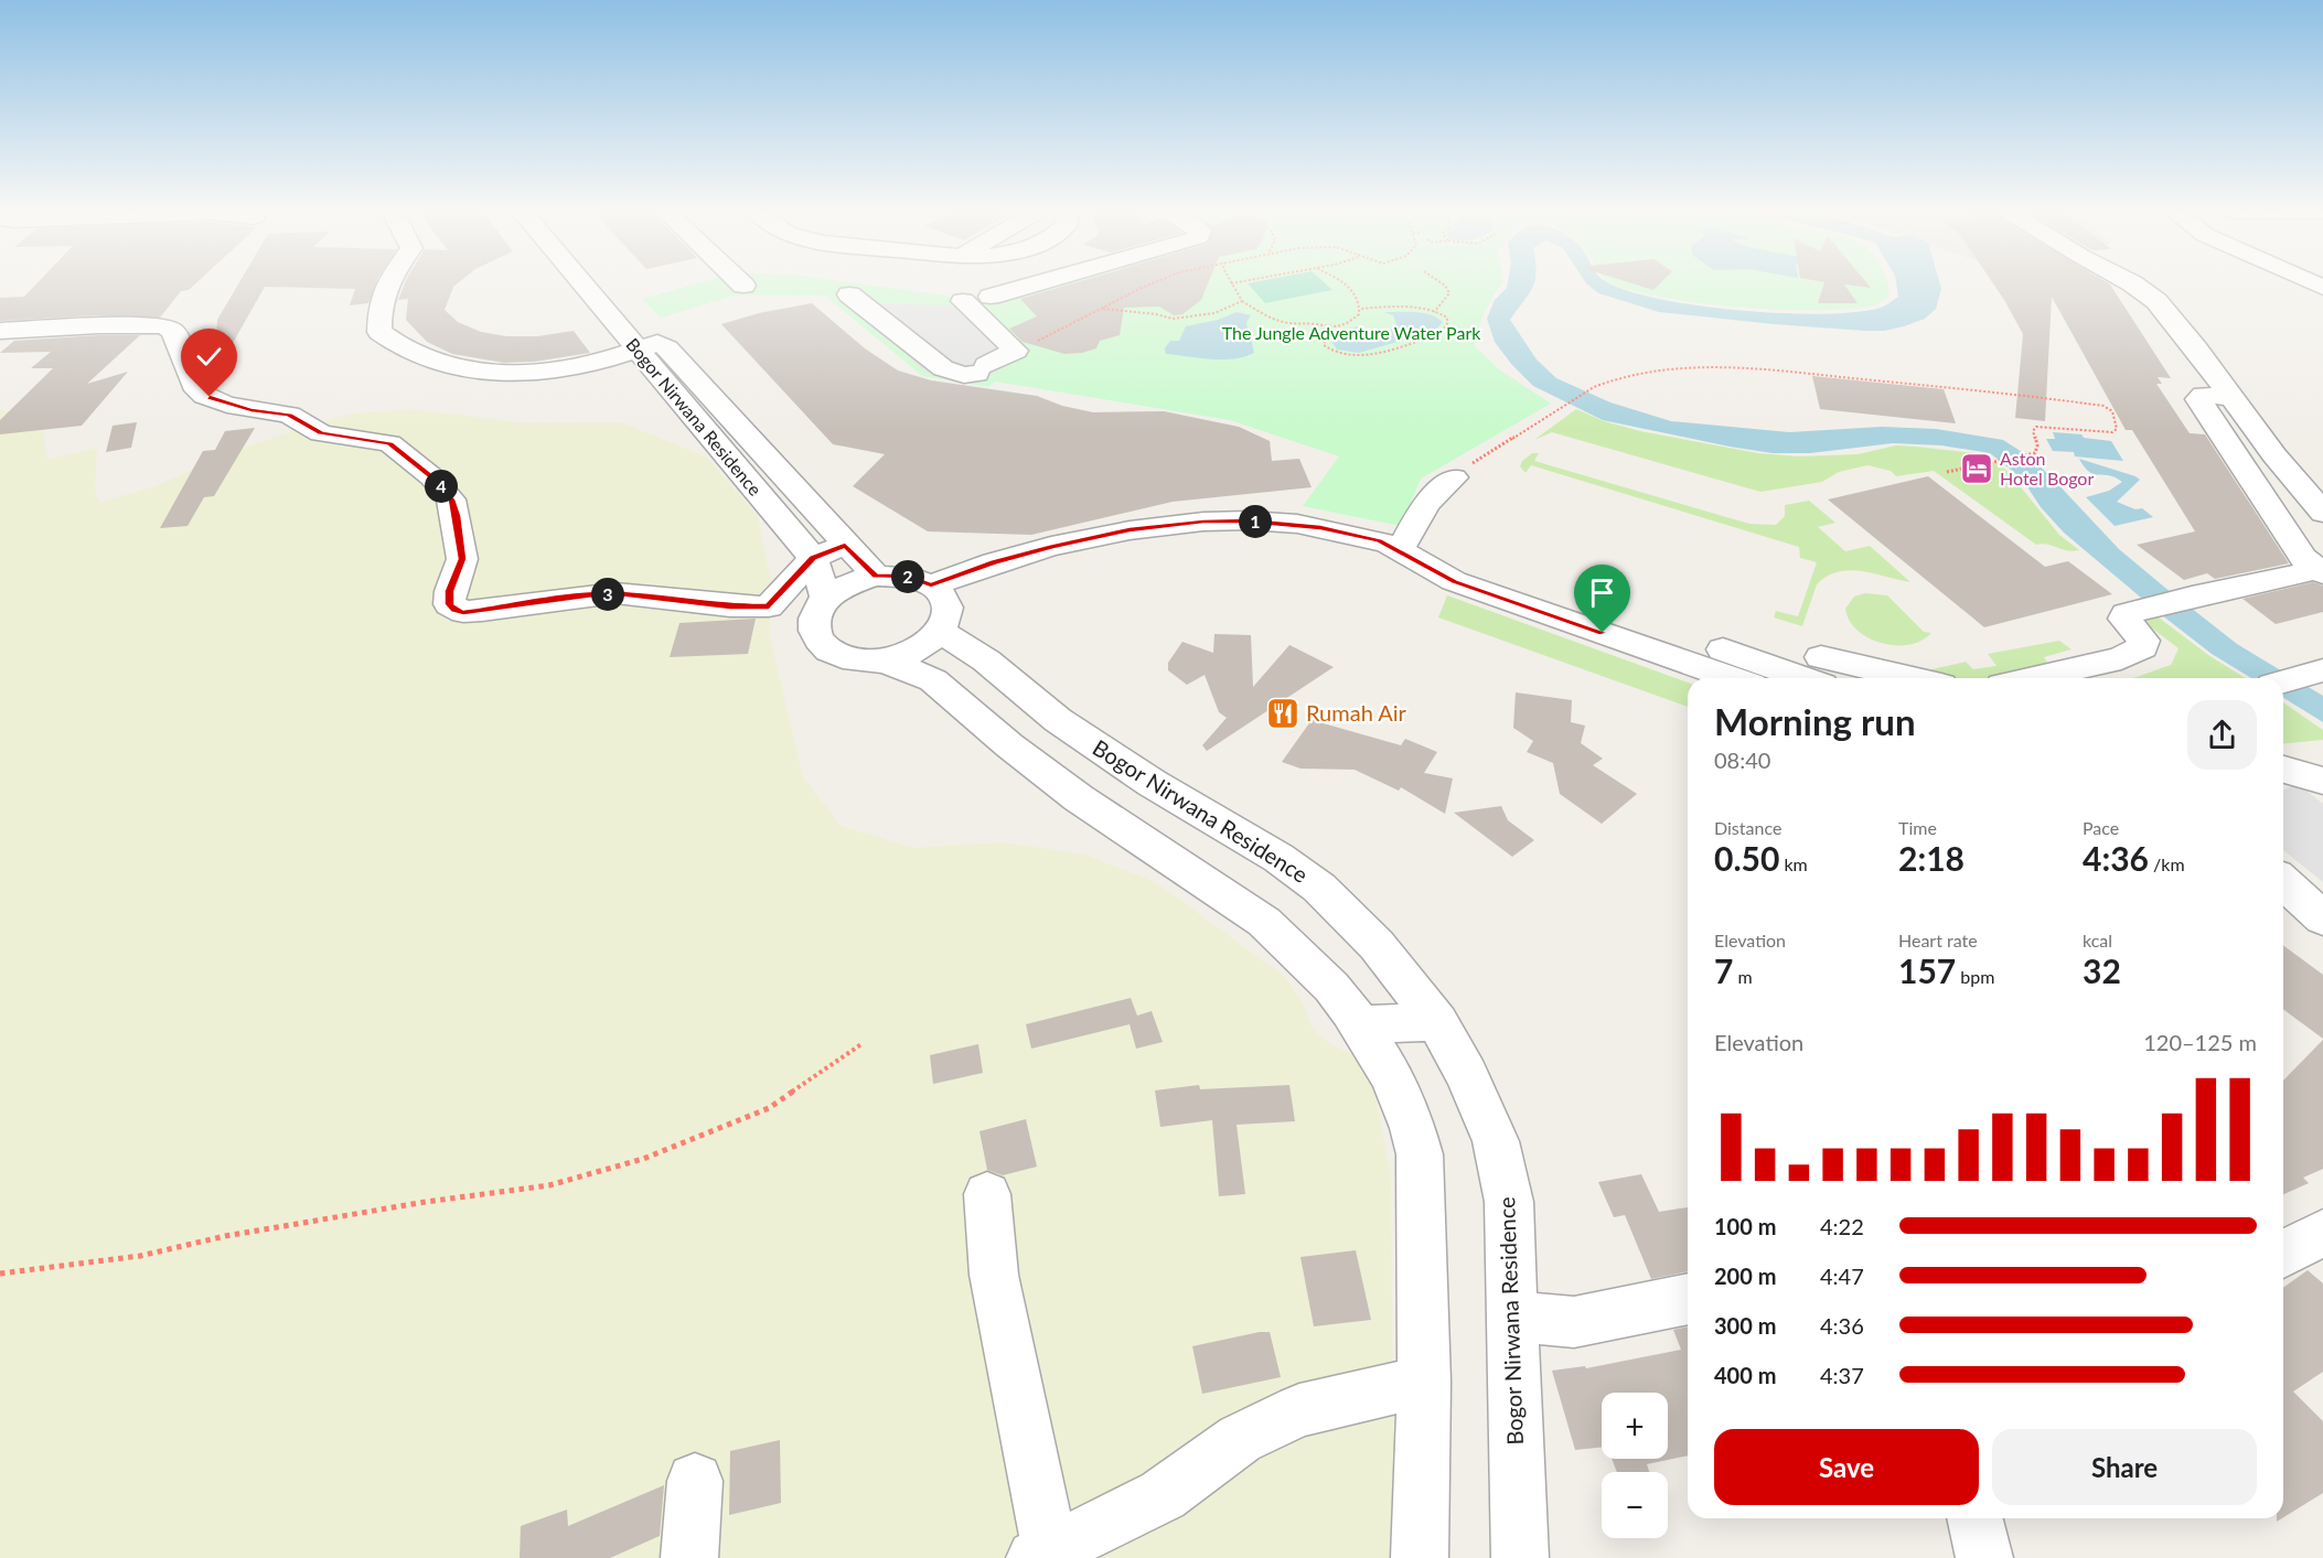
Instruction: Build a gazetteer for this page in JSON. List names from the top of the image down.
{
  "streets": {
    "street": ["Bogor Nirwana Residence"]
  },
  "parks": ["The Jungle Adventure Water Park"],
  "places": {
    "hotel": ["Aston Hotel Bogor"],
    "restaurant": ["Rumah Air"]
  },
  "page": {
    "pins": [
      "4",
      "1",
      "2",
      "3"
    ],
    "heading": ["Morning run", "08:40"],
    "stats": [
      ["Distance", "0.50 km"],
      ["Time", "2:18"],
      ["Pace", "4:36 /km"],
      ["Elevation", "7 m"],
      ["Heart rate", "157 bpm"],
      ["kcal", "32"]
    ],
    "chart": ["Elevation", "120–125 m"],
    "list": [
      {
        "name": "100 m",
        "note": "4:22"
      },
      {
        "name": "200 m",
        "note": "4:47"
      },
      {
        "name": "300 m",
        "note": "4:36"
      },
      {
        "name": "400 m",
        "note": "4:37"
      }
    ],
    "map_buttons": ["+", "−"],
    "buttons": ["Save", "Share"]
  }
}
